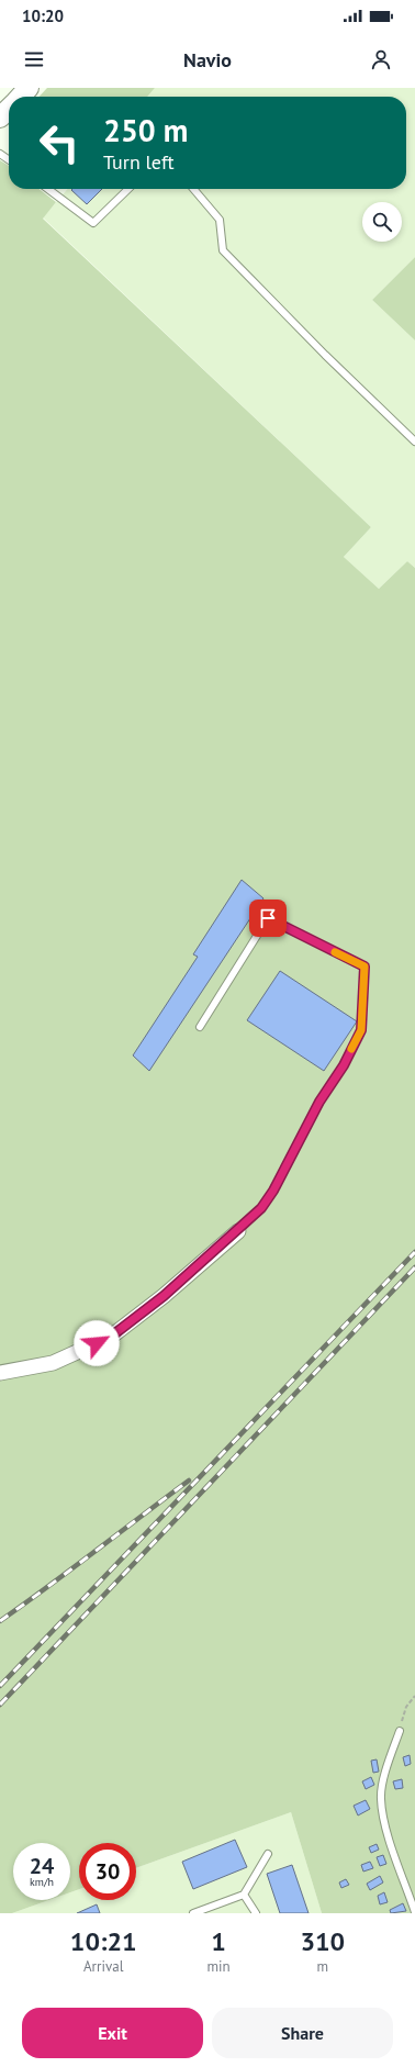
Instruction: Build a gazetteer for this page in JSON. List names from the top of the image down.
{
  "page": {
    "status": "10:20",
    "header": "Navio",
    "turn": ["250 m", "Turn left"],
    "speed": "24 km/h",
    "limit": "30",
    "eta": [
      "10:21",
      "Arrival",
      "1",
      "min",
      "310",
      "m"
    ],
    "buttons": ["Exit", "Share"]
  }
}
